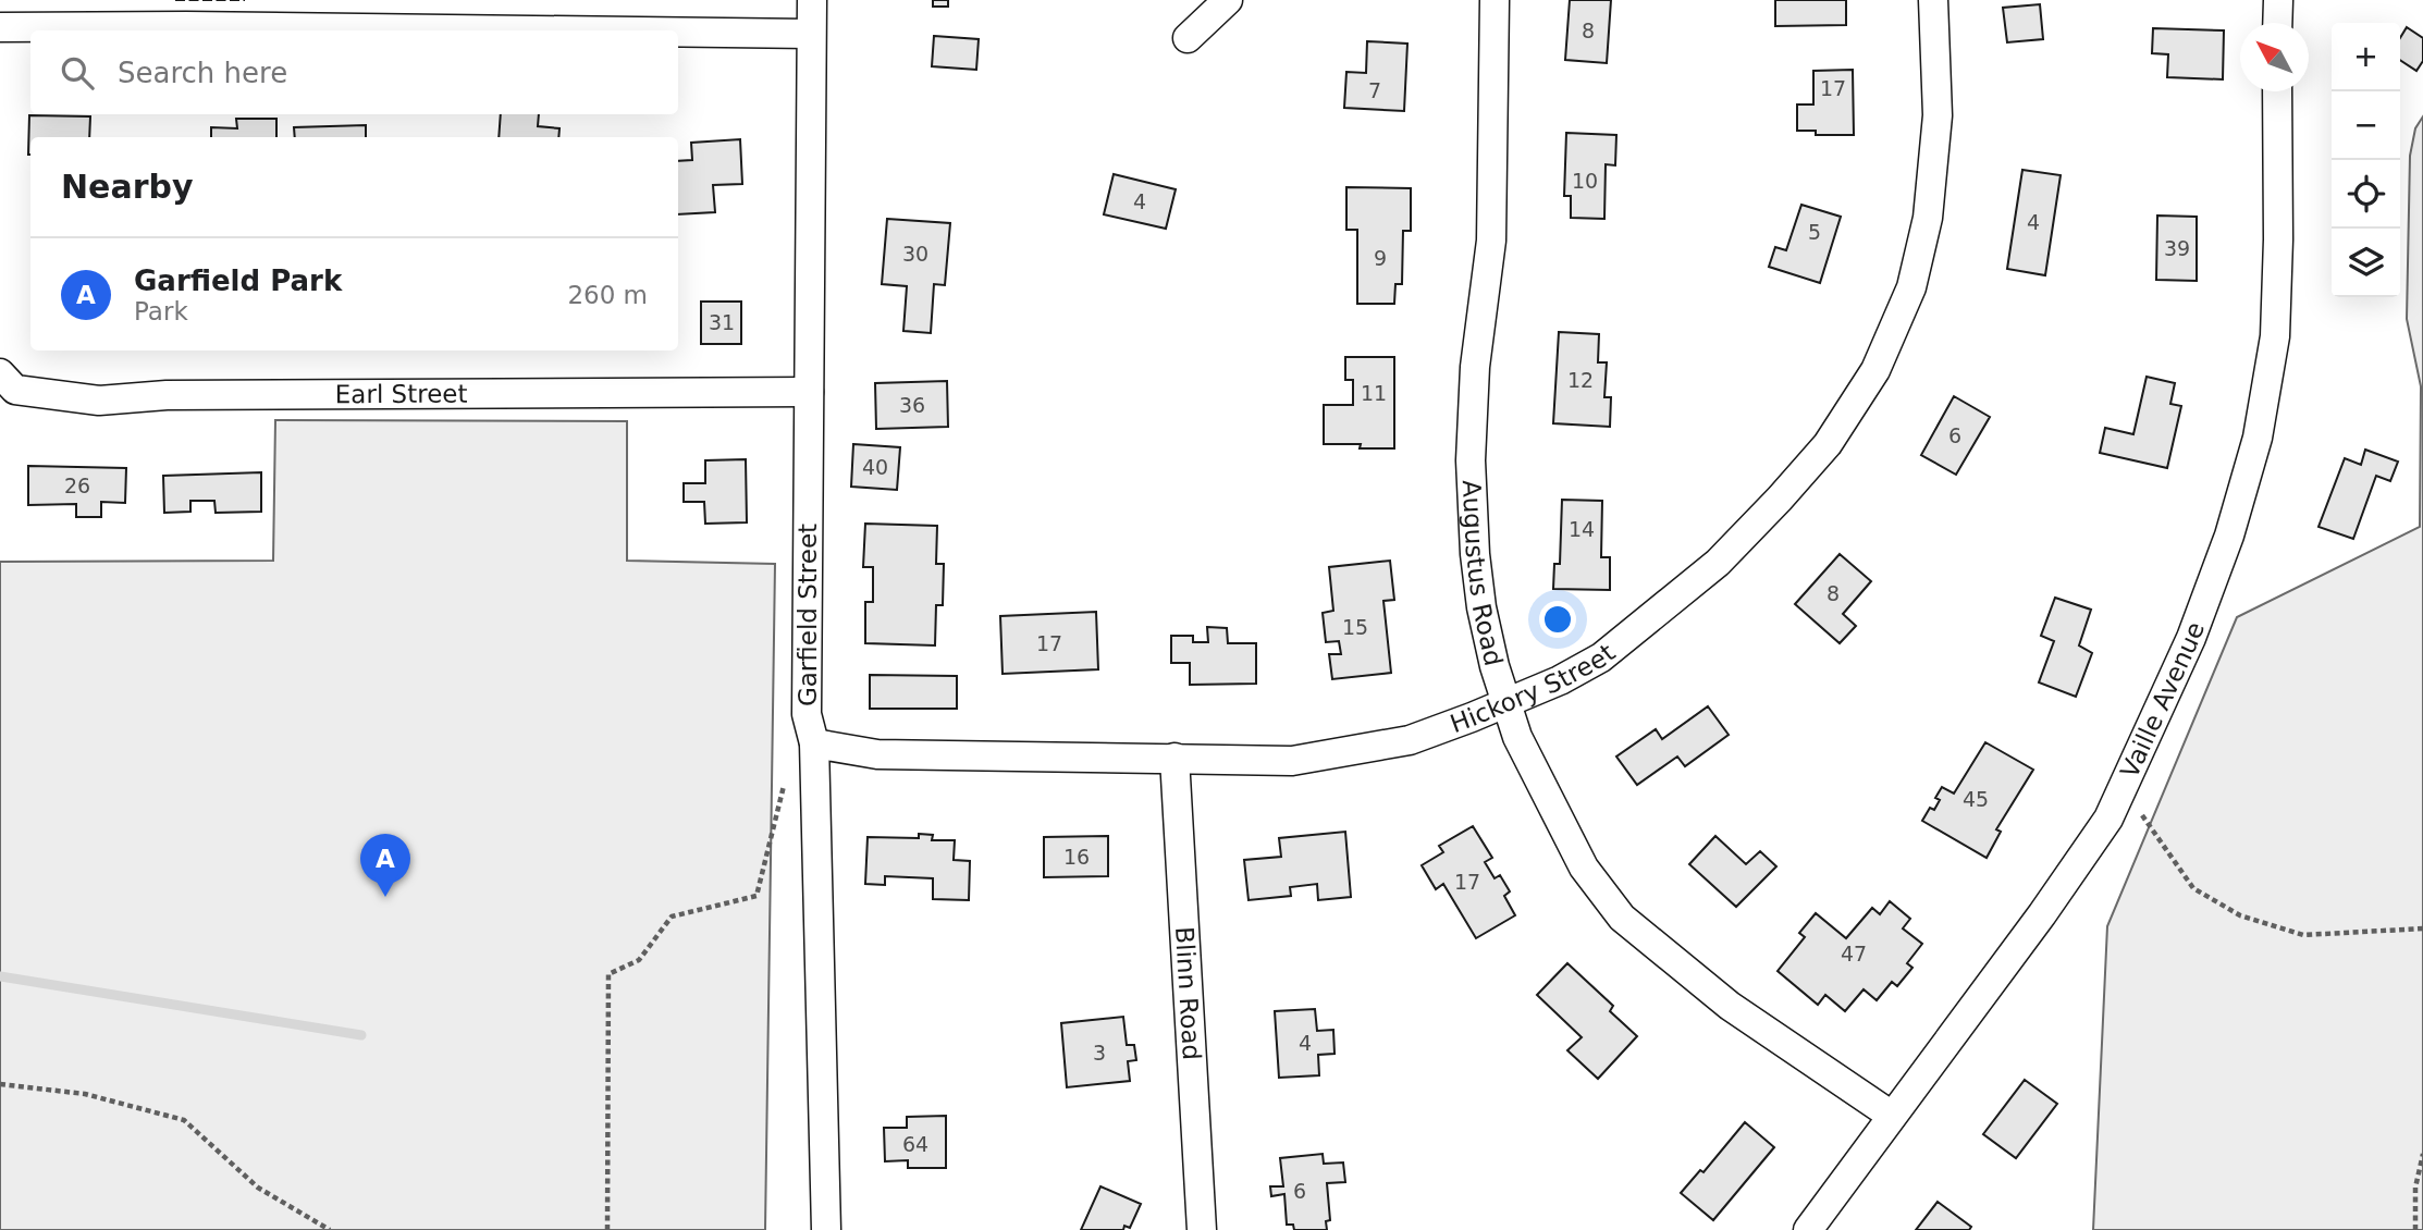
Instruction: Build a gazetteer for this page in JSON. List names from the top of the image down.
{
  "streets": {
    "street": [
      "Earl Street",
      "Augustus Road",
      "Garfield Street",
      "Hickory Street",
      "Vaille Avenue",
      "Blinn Road"
    ]
  },
  "crossings": [
    ["Earl Street", "Garfield Street"],
    ["Augustus Road", "Hickory Street"],
    ["Augustus Road", "Vaille Avenue"],
    ["Garfield Street", "Hickory Street"],
    ["Hickory Street", "Blinn Road"]
  ],
  "house_numbers": [
    "8",
    "17",
    "7",
    "10",
    "4",
    "4",
    "5",
    "39",
    "30",
    "9",
    "31",
    "12",
    "11",
    "36",
    "6",
    "40",
    "26",
    "14",
    "8",
    "15",
    "17",
    "45",
    "16",
    "17",
    "47",
    "4",
    "3",
    "64",
    "6"
  ],
  "north": "top left",
  "page": {
    "map_buttons": ["+", "−"],
    "search": "Search here",
    "heading": "Nearby",
    "list": [
      {
        "mark": "A",
        "name": "Garfield Park",
        "note": "Park",
        "value": "260 m"
      }
    ],
    "pins": "A"
  }
}
